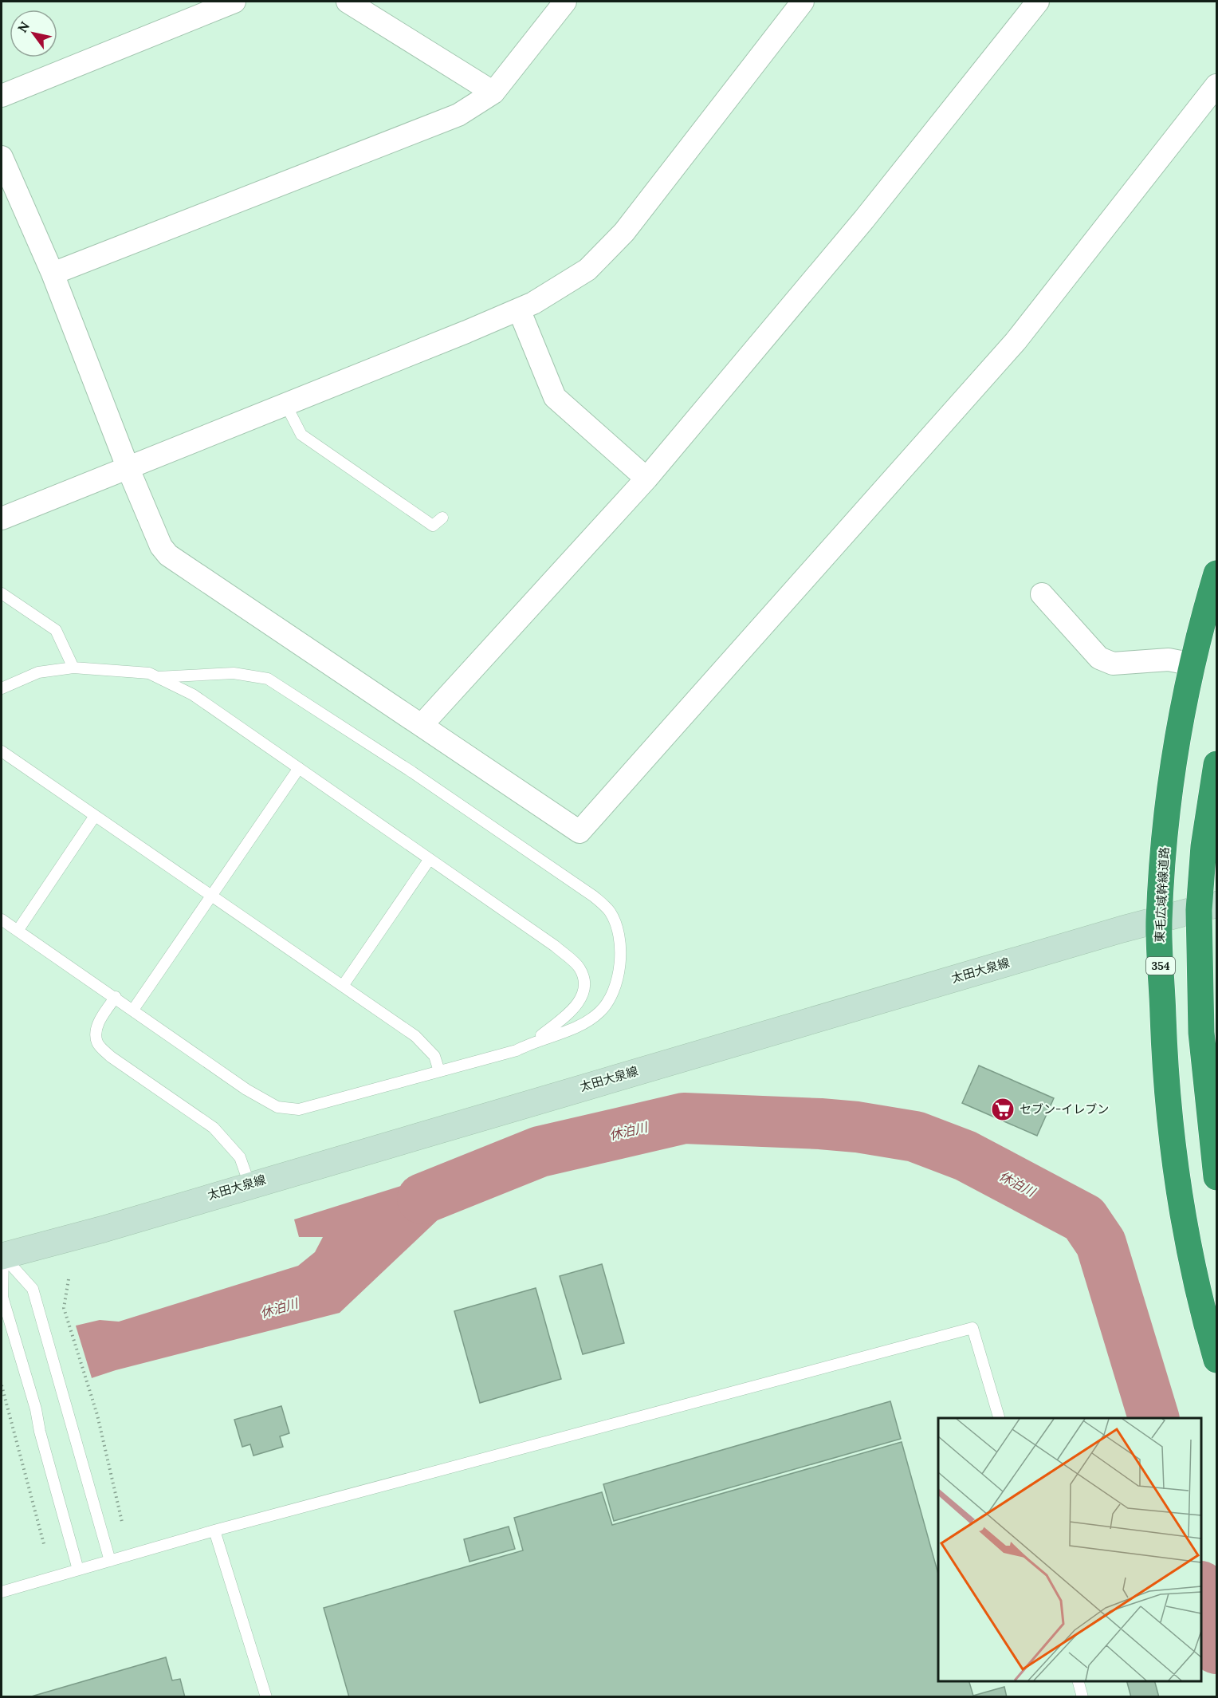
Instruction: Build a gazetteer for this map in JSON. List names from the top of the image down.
{
  "streets": {
    "highway": ["東毛広域幹線道路", "354"],
    "main road": ["太田大泉線"]
  },
  "crossings": [
    ["東毛広域幹線道路", "太田大泉線"]
  ],
  "water": ["休泊川"],
  "places": {
    "supermarket": ["セブン-イレブン"]
  },
  "north": "top left"
}
